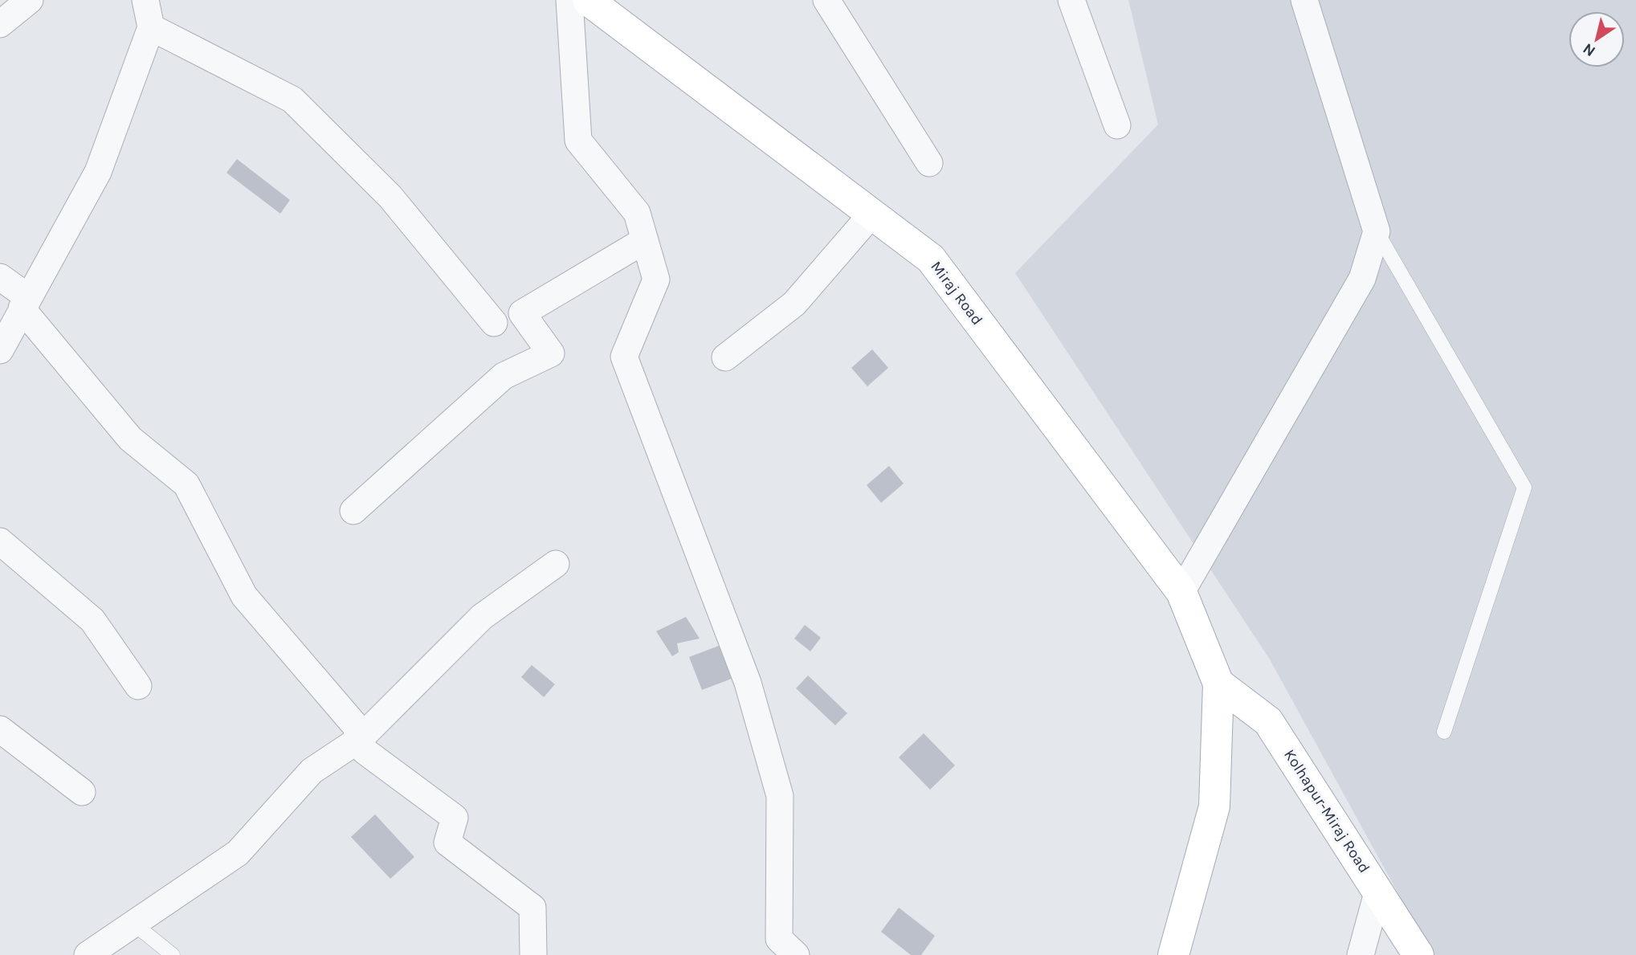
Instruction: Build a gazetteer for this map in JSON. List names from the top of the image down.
{
  "streets": {
    "main road": ["Miraj Road", "Kolhapur-Miraj Road"]
  },
  "crossings": [
    ["Miraj Road", "Kolhapur-Miraj Road"]
  ],
  "north": "bottom left"
}
